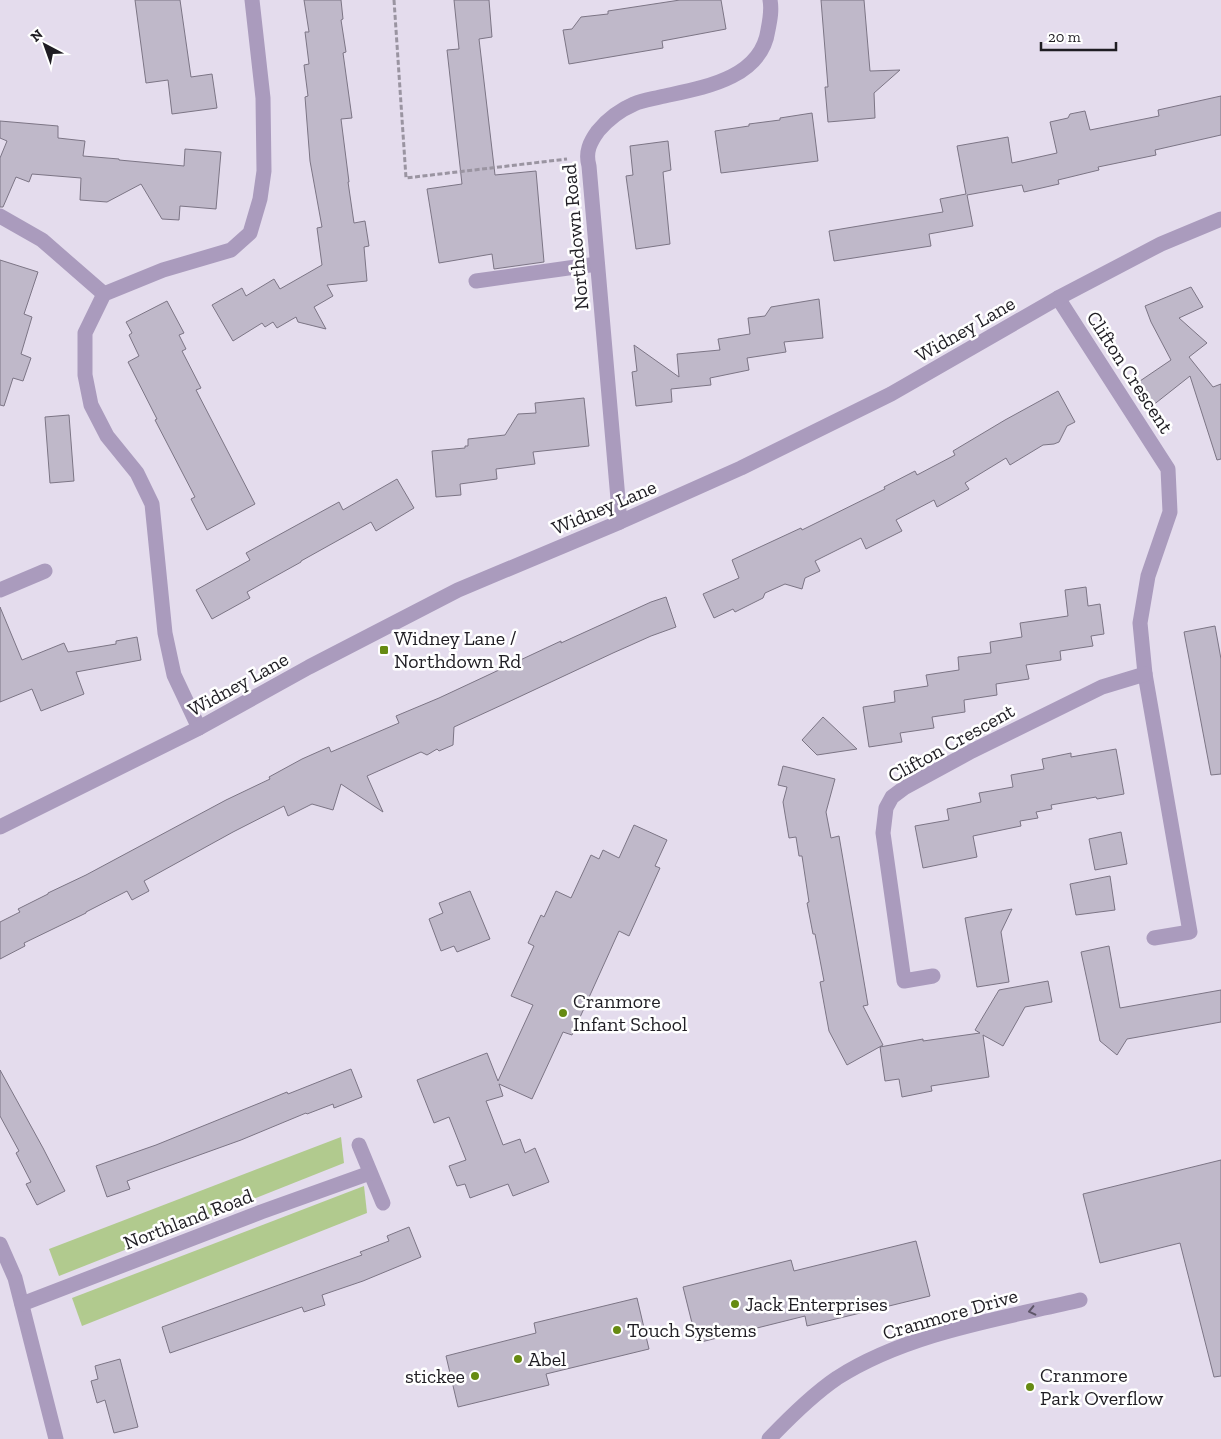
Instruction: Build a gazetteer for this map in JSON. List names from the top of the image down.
{
  "streets": {
    "street": [
      "Northdown Road",
      "Widney Lane",
      "Clifton Crescent",
      "Northland Road",
      "Cranmore Drive"
    ]
  },
  "crossings": [
    ["Northdown Road", "Widney Lane"],
    ["Widney Lane", "Clifton Crescent"]
  ],
  "one_way": ["Cranmore Drive"],
  "places": {
    "transit": ["Widney Lane / Northdown Rd"],
    "other": [
      "Cranmore Infant School",
      "Jack Enterprises",
      "Touch Systems",
      "Abel",
      "stickee",
      "Cranmore Park Overflow"
    ]
  },
  "scale_bar": "20 m",
  "north": "top left"
}
